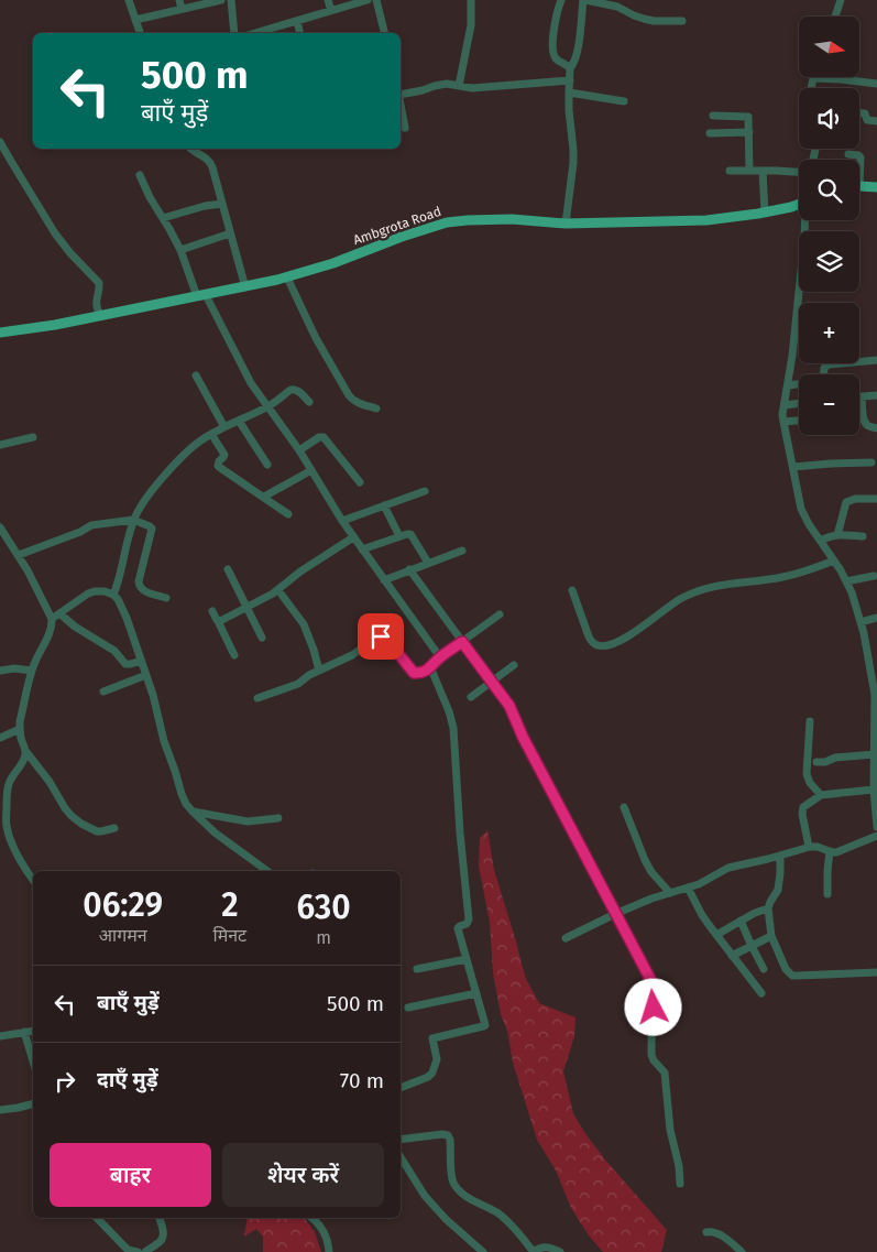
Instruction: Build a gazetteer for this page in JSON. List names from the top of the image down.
{
  "streets": {
    "main road": ["Ambgrota Road"]
  },
  "north": "right",
  "page": {
    "map_buttons": ["+", "−"],
    "turn": ["500 m", "बाएँ मुड़ें"],
    "eta": [
      "06:29",
      "आगमन",
      "2",
      "मिनट",
      "630",
      "m"
    ],
    "list": [
      {
        "name": "बाएँ मुड़ें",
        "value": "500 m"
      },
      {
        "name": "दाएँ मुड़ें",
        "value": "70 m"
      }
    ],
    "buttons": ["बाहर", "शेयर करें"]
  }
}
